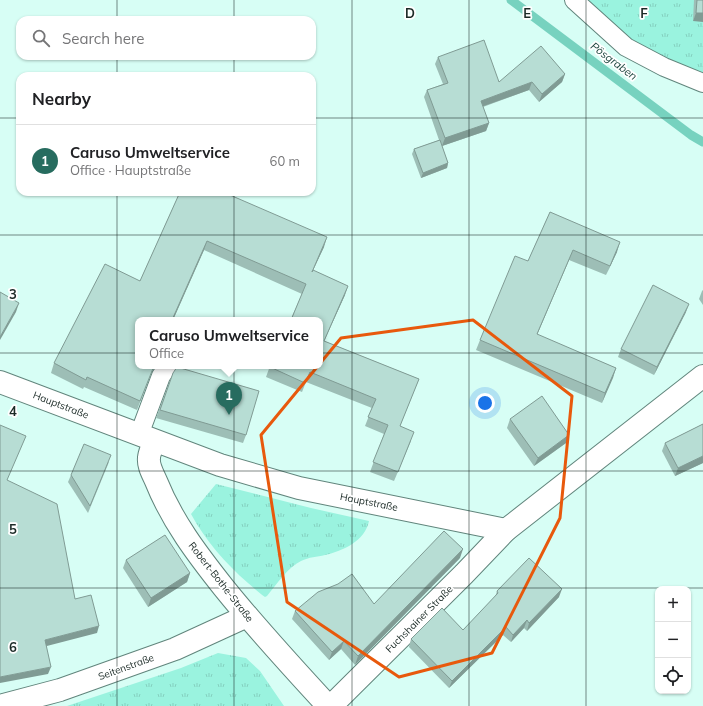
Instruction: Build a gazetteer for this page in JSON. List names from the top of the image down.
{
  "streets": {
    "street": [
      "Hauptstraße",
      "Robert-Bothe-Straße",
      "Fuchshainer Straße",
      "Seitenstraße"
    ]
  },
  "crossings": [
    ["Hauptstraße", "Robert-Bothe-Straße"],
    ["Hauptstraße", "Fuchshainer Straße"],
    ["Robert-Bothe-Straße", "Fuchshainer Straße"],
    ["Robert-Bothe-Straße", "Seitenstraße"]
  ],
  "water": ["Pösgraben"],
  "page": {
    "search": "Search here",
    "heading": "Nearby",
    "list": [
      {
        "mark": "1",
        "name": "Caruso Umweltservice",
        "note": "Office · Hauptstraße",
        "value": "60 m"
      }
    ],
    "popup": ["Caruso Umweltservice", "Office"],
    "pins": "1",
    "map_buttons": ["+", "−"]
  },
  "grid": {
    "columns": ["D", "E", "F"],
    "rows": [
      "3",
      "4",
      "5",
      "6"
    ]
  }
}
